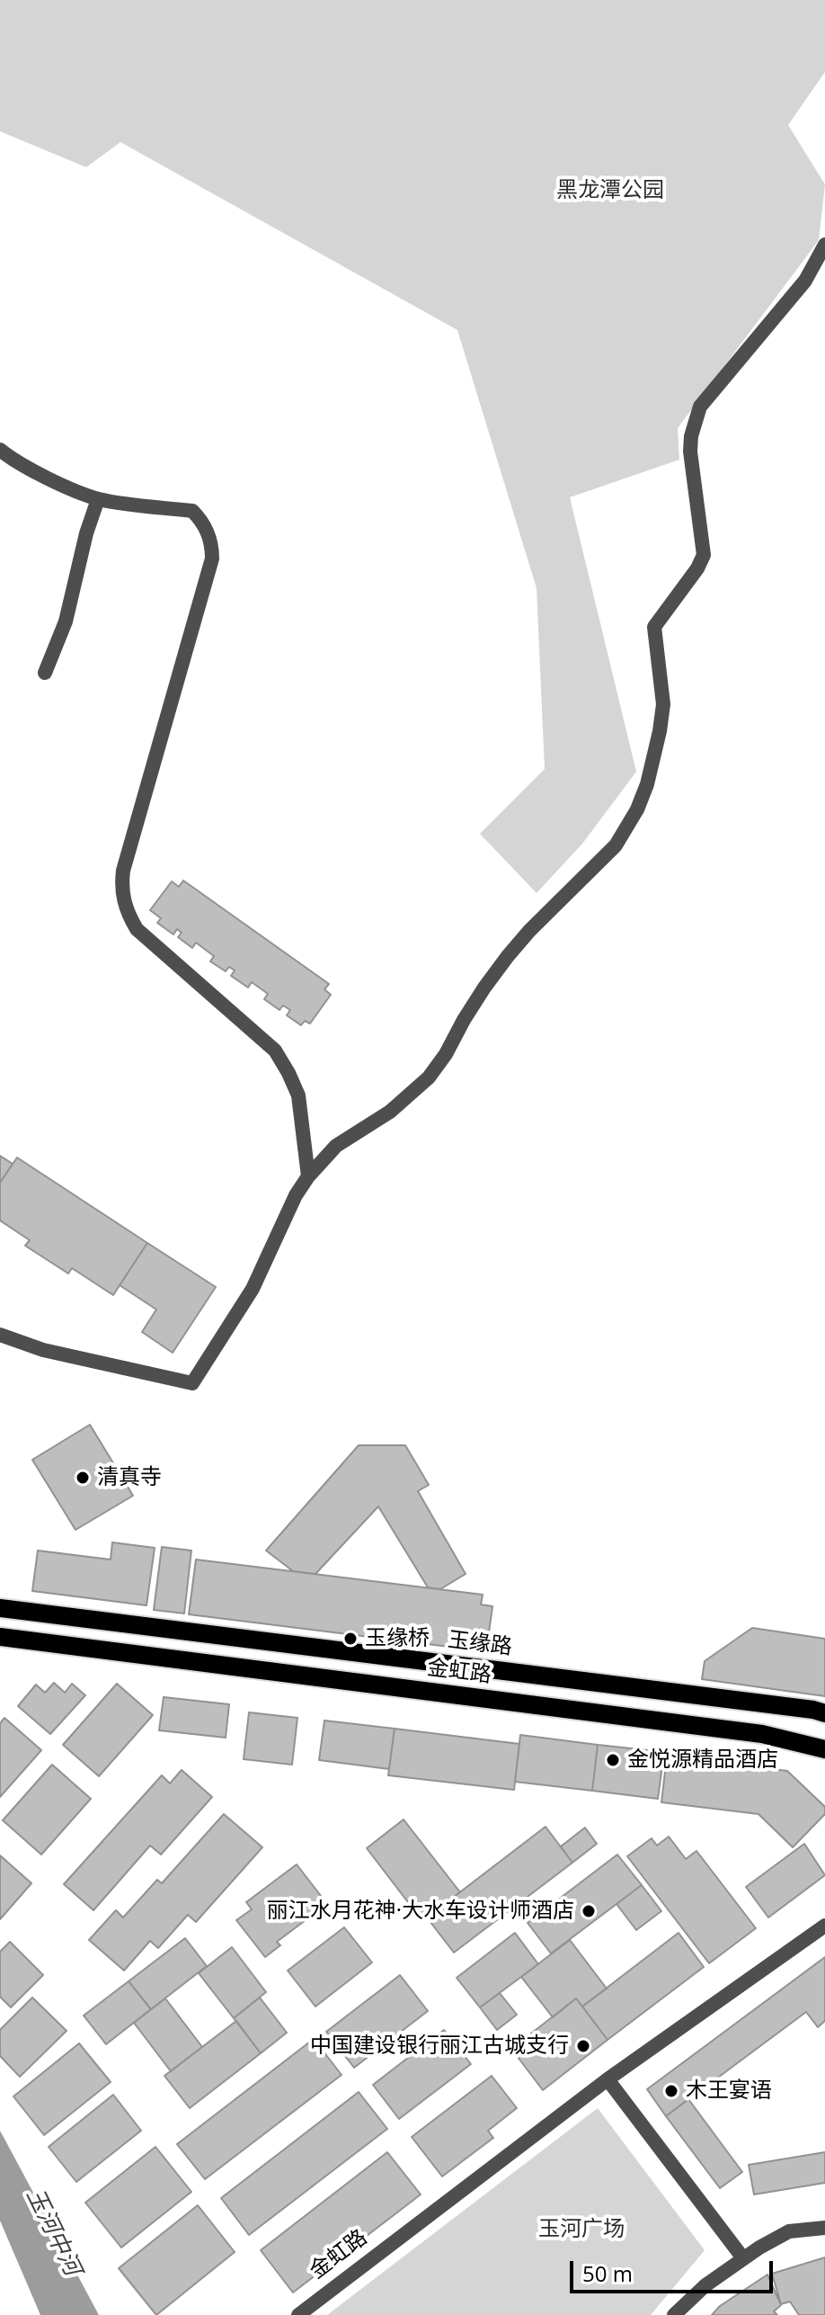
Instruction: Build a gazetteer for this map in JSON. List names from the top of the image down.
{
  "streets": {
    "main road": ["玉缘路", "金虹路"]
  },
  "water": ["玉河中河"],
  "parks": ["黑龙潭公园", "玉河广场"],
  "places": [
    "清真寺",
    "玉缘桥",
    "金悦源精品酒店",
    "丽江水月花神·大水车设计师酒店",
    "中国建设银行丽江古城支行",
    "木王宴语"
  ],
  "scale_bar": "50 m"
}
